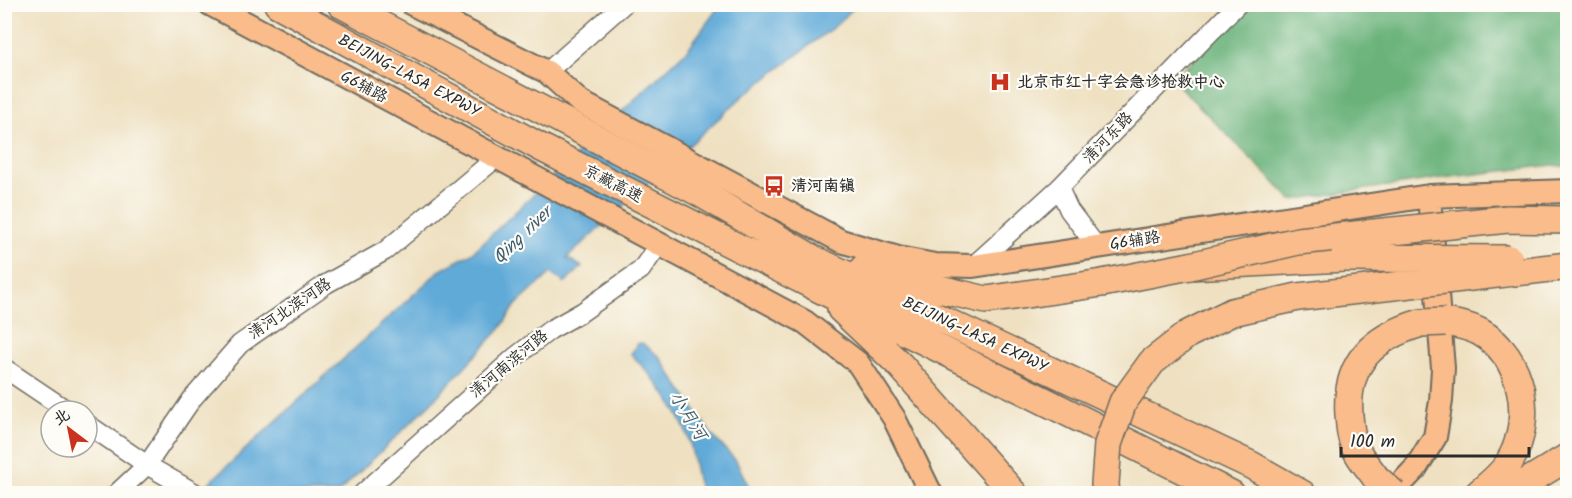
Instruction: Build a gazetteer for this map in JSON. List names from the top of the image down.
{
  "streets": {
    "highway": ["BEIJING-LASA EXPWY", "京藏高速"],
    "main road": ["G6辅路"],
    "street": ["清河东路", "清河北滨河路", "清河南滨河路"]
  },
  "crossings": [
    ["BEIJING-LASA EXPWY", "G6辅路"],
    ["BEIJING-LASA EXPWY", "京藏高速"],
    ["G6辅路", "清河东路"],
    ["G6辅路", "京藏高速"],
    ["G6辅路", "清河北滨河路"],
    ["G6辅路", "清河南滨河路"]
  ],
  "water": ["Qing river", "小月河"],
  "places": {
    "hospital": ["北京市红十字会急诊抢救中心"],
    "bus stop": ["清河南镇"]
  },
  "scale_bar": "100 m",
  "north": "top left"
}
